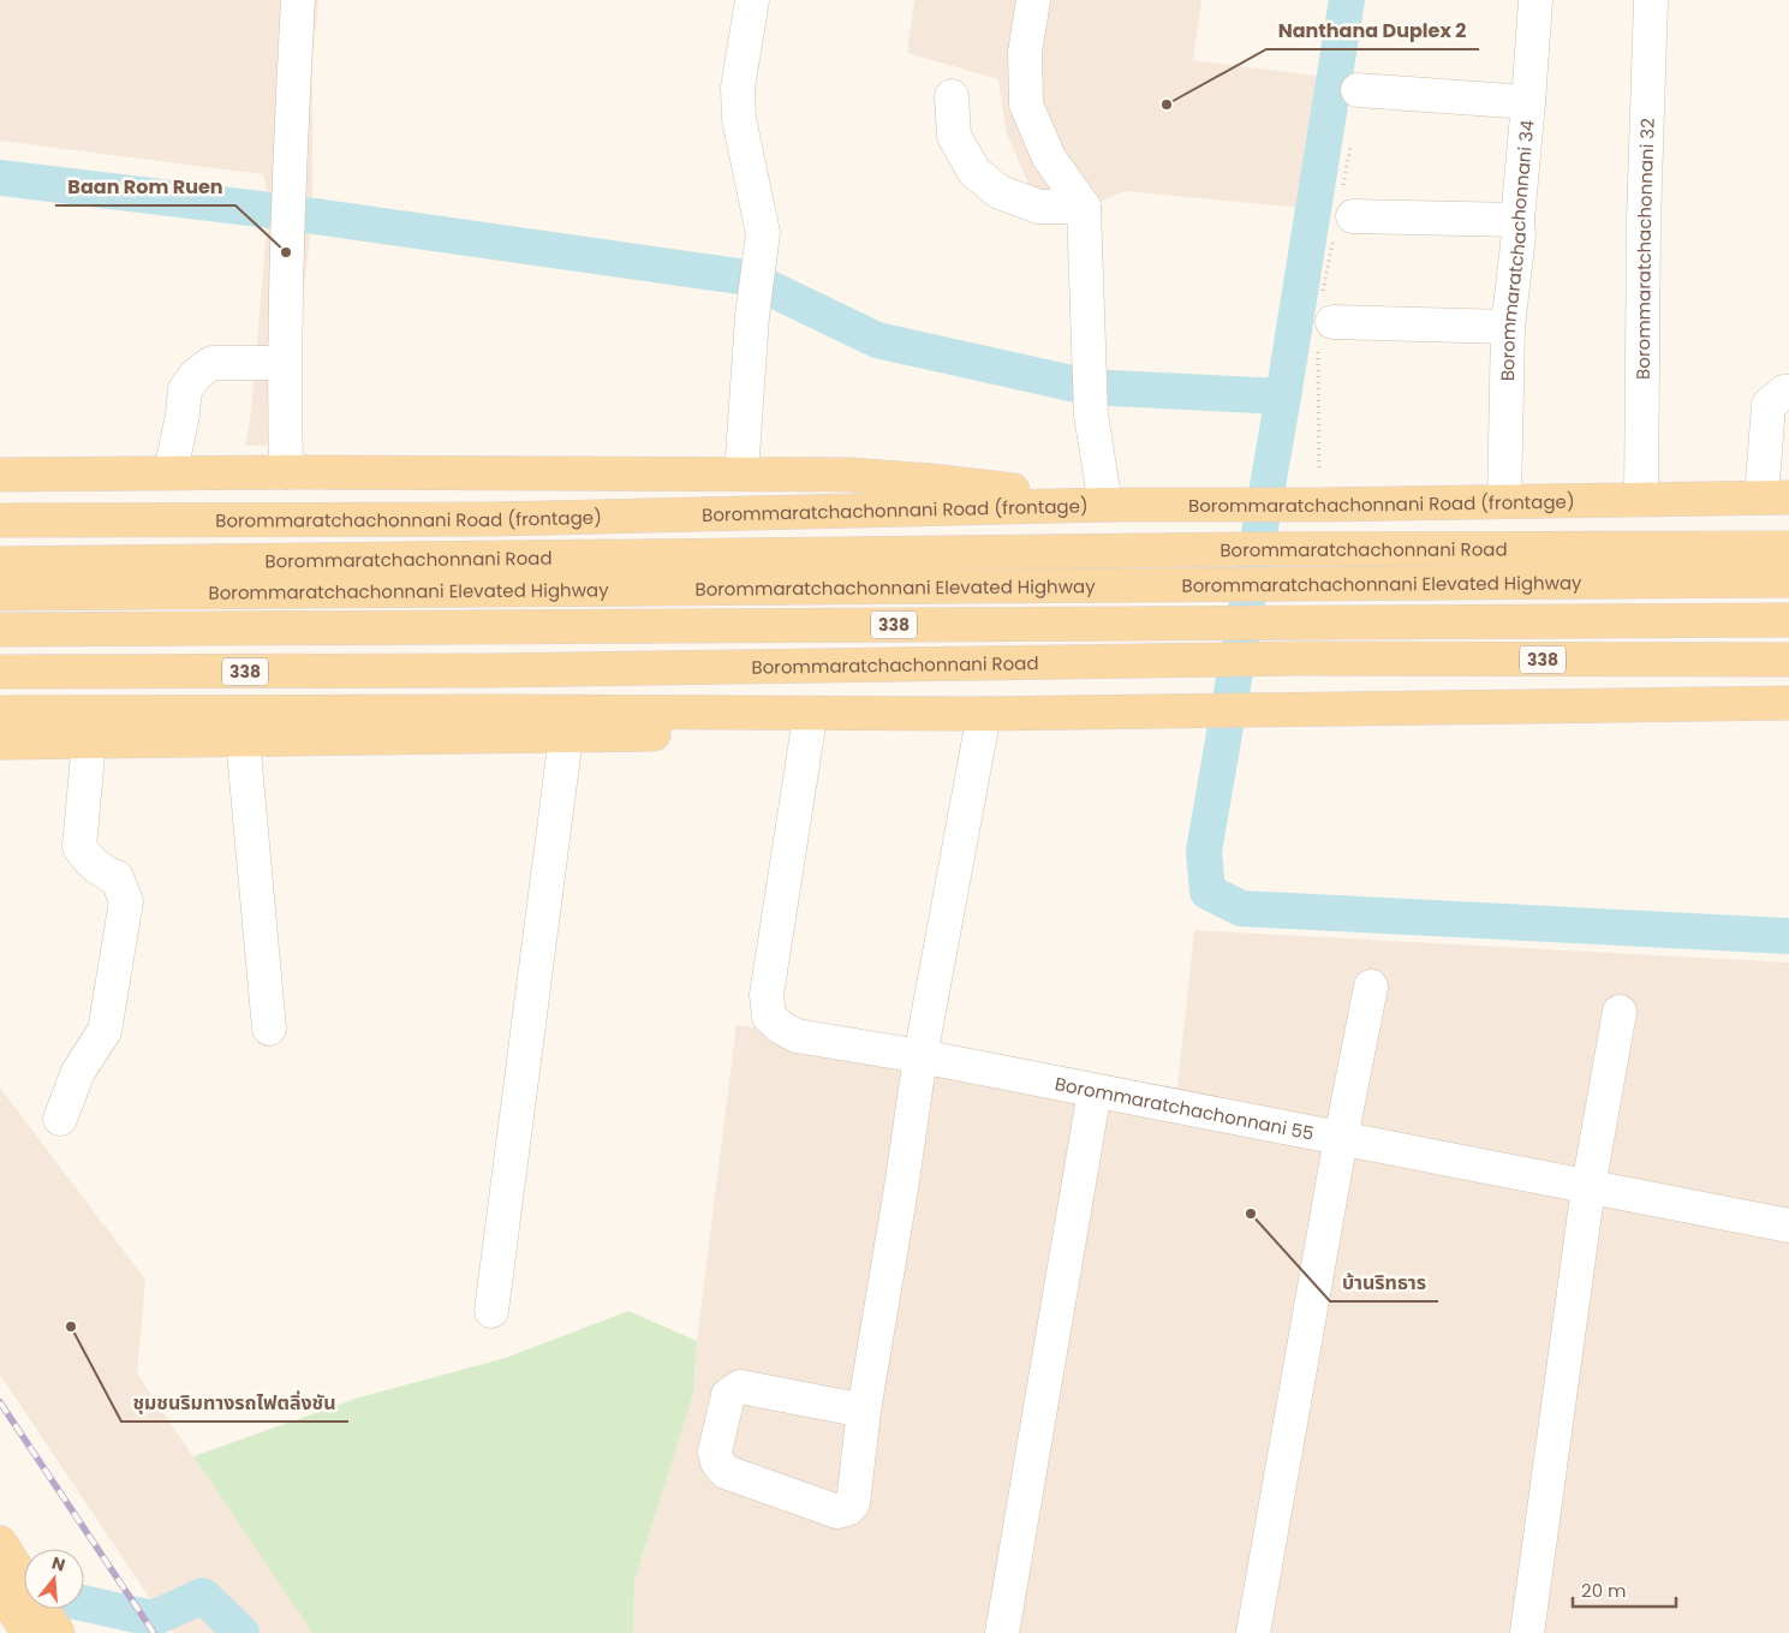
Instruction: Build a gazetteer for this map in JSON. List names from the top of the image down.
{
  "streets": {
    "main road": [
      "Borommaratchachonnani Road (frontage)",
      "Borommaratchachonnani Road",
      "Borommaratchachonnani Elevated Highway",
      "338"
    ],
    "street": ["Borommaratchachonnani 34", "Borommaratchachonnani 32", "Borommaratchachonnani 55"]
  },
  "crossings": [
    ["Borommaratchachonnani 34", "Borommaratchachonnani Road (frontage)"],
    ["Borommaratchachonnani 32", "Borommaratchachonnani Road (frontage)"]
  ],
  "places": [
    "Nanthana Duplex 2",
    "Baan Rom Ruen",
    "บ้านริทธาร",
    "ชุมชนริมทางรถไฟตลิ่งชัน"
  ],
  "scale_bar": "20 m",
  "north": "top"
}
